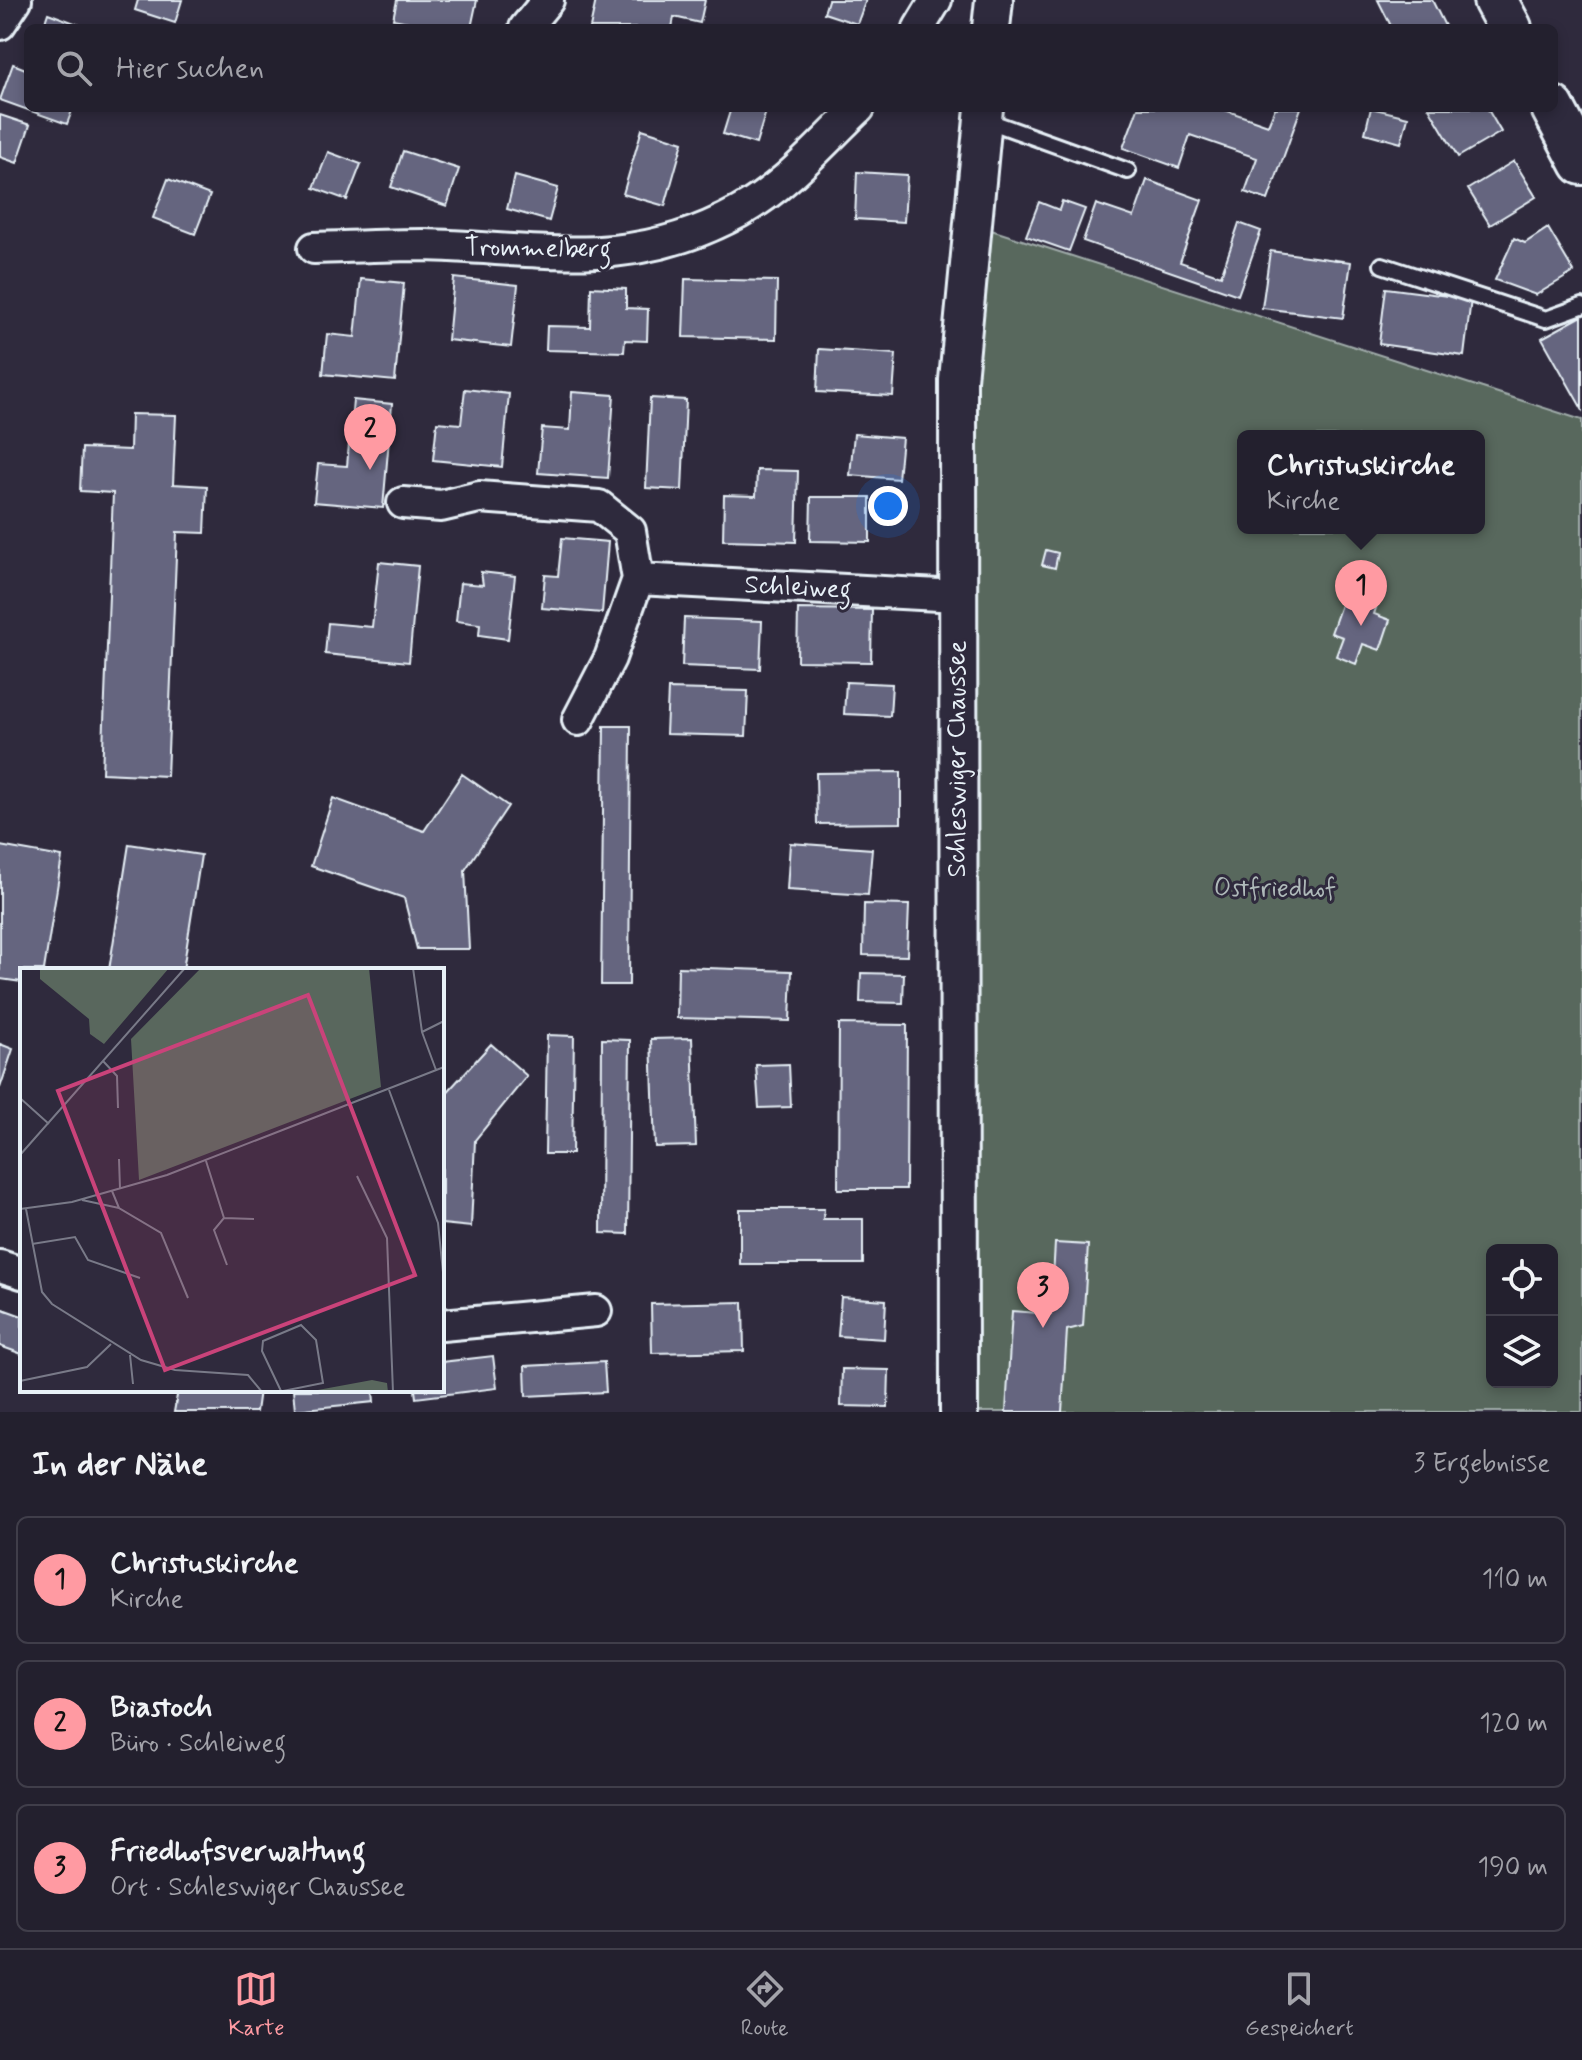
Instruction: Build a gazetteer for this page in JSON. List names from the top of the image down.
{
  "streets": {
    "street": ["Trommelberg", "Schleiweg", "Schleswiger Chaussee"]
  },
  "crossings": [
    ["Schleiweg", "Schleswiger Chaussee"]
  ],
  "parks": ["Ostfriedhof"],
  "page": {
    "search": "Hier suchen",
    "pins": ["2", "1", "3"],
    "popup": ["Christuskirche", "Kirche"],
    "heading": ["In der Nähe", "3 Ergebnisse"],
    "list": [
      {
        "mark": "1",
        "name": "Christuskirche",
        "note": "Kirche",
        "value": "110 m"
      },
      {
        "mark": "2",
        "name": "Biastoch",
        "note": "Büro · Schleiweg",
        "value": "120 m"
      },
      {
        "mark": "3",
        "name": "Friedhofsverwaltung",
        "note": "Ort · Schleswiger Chaussee",
        "value": "190 m"
      }
    ],
    "nav": ["Karte", "Route", "Gespeichert"]
  }
}
